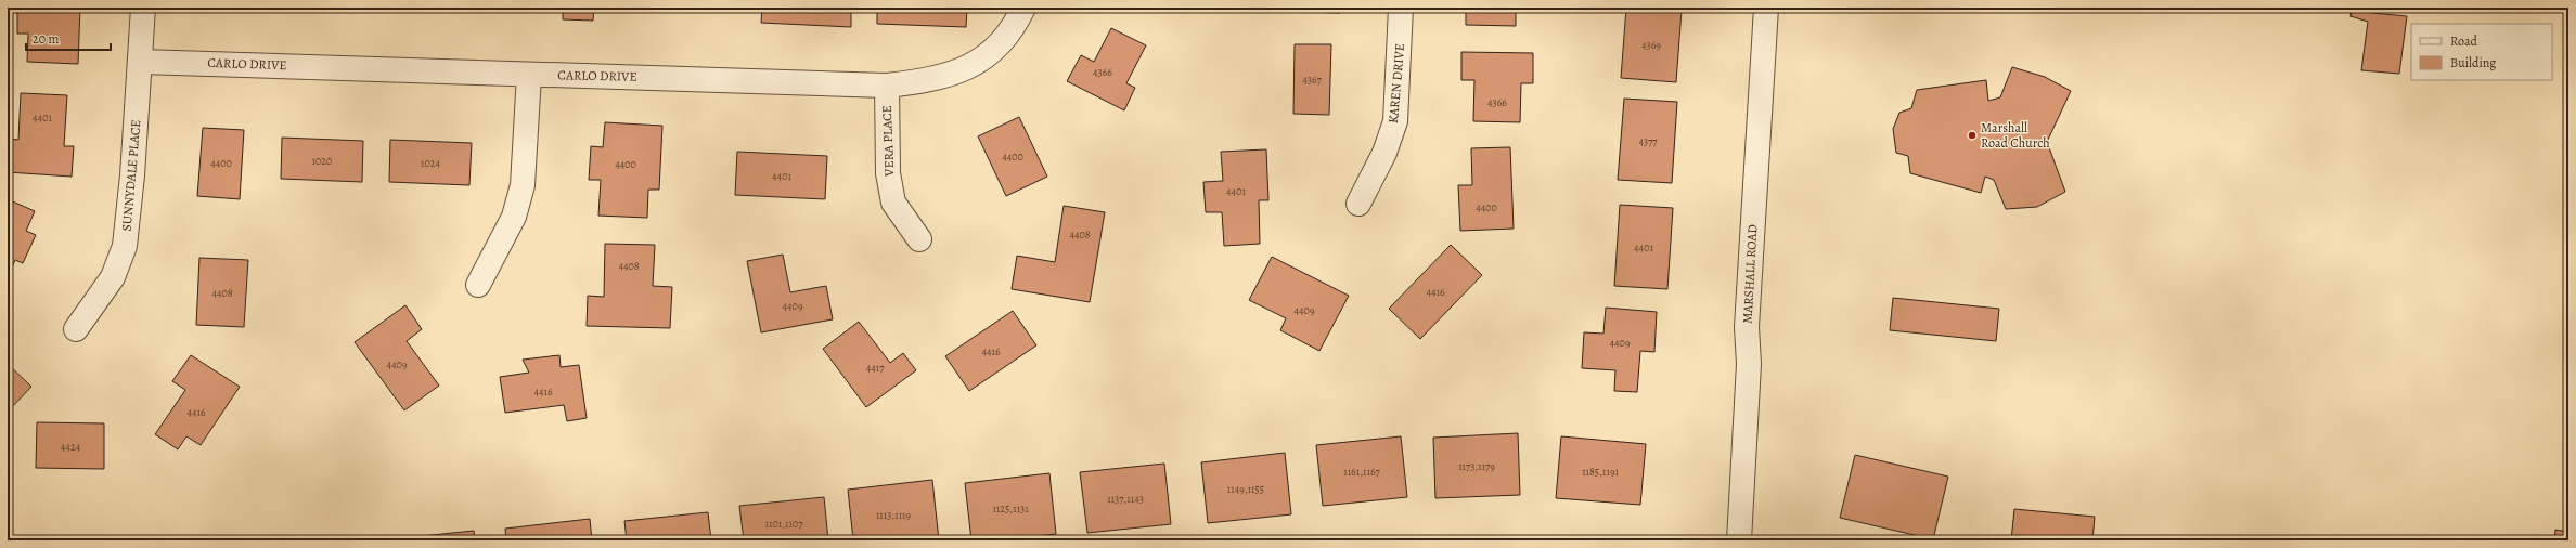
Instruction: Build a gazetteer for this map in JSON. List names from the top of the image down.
{
  "streets": {
    "street": [
      "CARLO DRIVE",
      "KAREN DRIVE",
      "VERA PLACE",
      "SUNNYDALE PLACE",
      "MARSHALL ROAD"
    ]
  },
  "crossings": [
    ["CARLO DRIVE", "VERA PLACE"],
    ["CARLO DRIVE", "SUNNYDALE PLACE"]
  ],
  "places": ["Marshall Road Church"],
  "house_numbers": [
    "4369",
    "4366",
    "4367",
    "4366",
    "4401",
    "4377",
    "4400",
    "1020",
    "4400",
    "1024",
    "4400",
    "4401",
    "4401",
    "4400",
    "4408",
    "4401",
    "4408",
    "4416",
    "4408",
    "4409",
    "4409",
    "4409",
    "4416",
    "4409",
    "4417",
    "4416",
    "4416",
    "4424",
    "1173,1179",
    "1161,1167",
    "1185,1191",
    "1149,1155",
    "1137,1143",
    "1125,1131",
    "1113,1119",
    "1101,1107"
  ],
  "legend": ["Road", "Building"],
  "scale_bar": "20 m"
}
